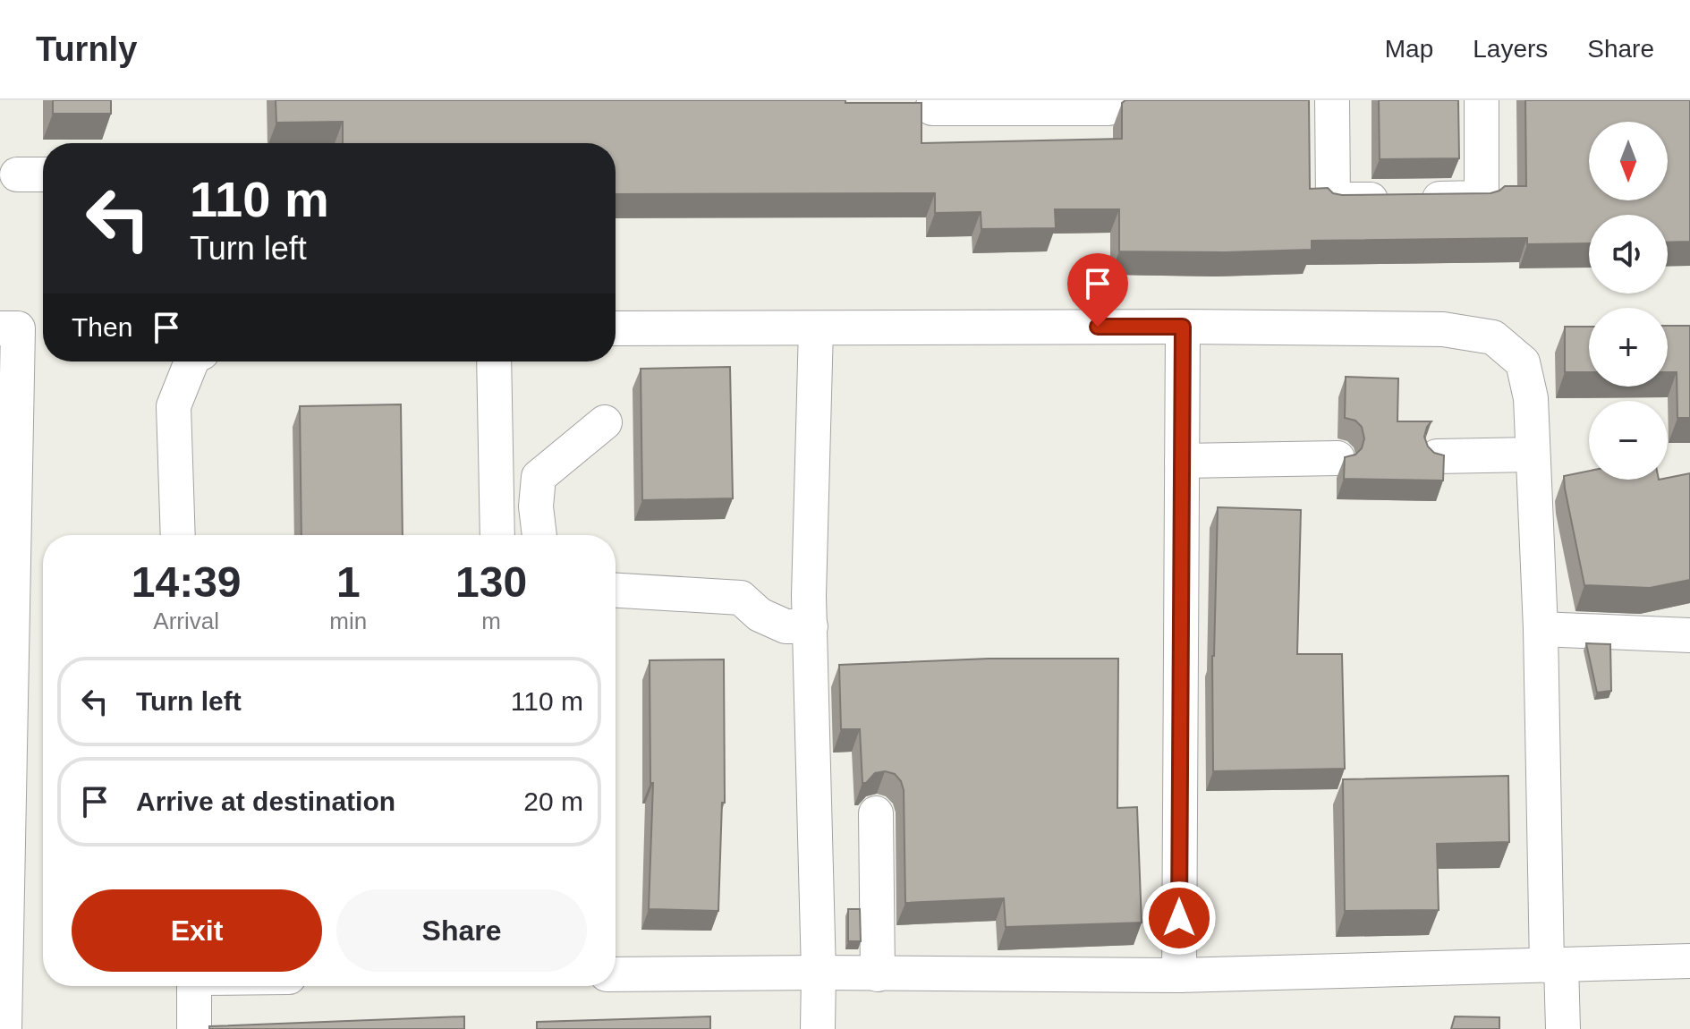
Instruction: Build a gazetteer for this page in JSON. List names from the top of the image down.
{
  "north": "bottom",
  "page": {
    "header": "Turnly",
    "nav": ["Map", "Layers", "Share"],
    "map_buttons": ["+", "−"],
    "turn": ["110 m", "Turn left"],
    "then": "Then",
    "eta": [
      "14:39",
      "Arrival",
      "1",
      "min",
      "130",
      "m"
    ],
    "list": [
      {
        "name": "Turn left",
        "value": "110 m"
      },
      {
        "name": "Arrive at destination",
        "value": "20 m"
      }
    ],
    "buttons": ["Exit", "Share"]
  }
}
